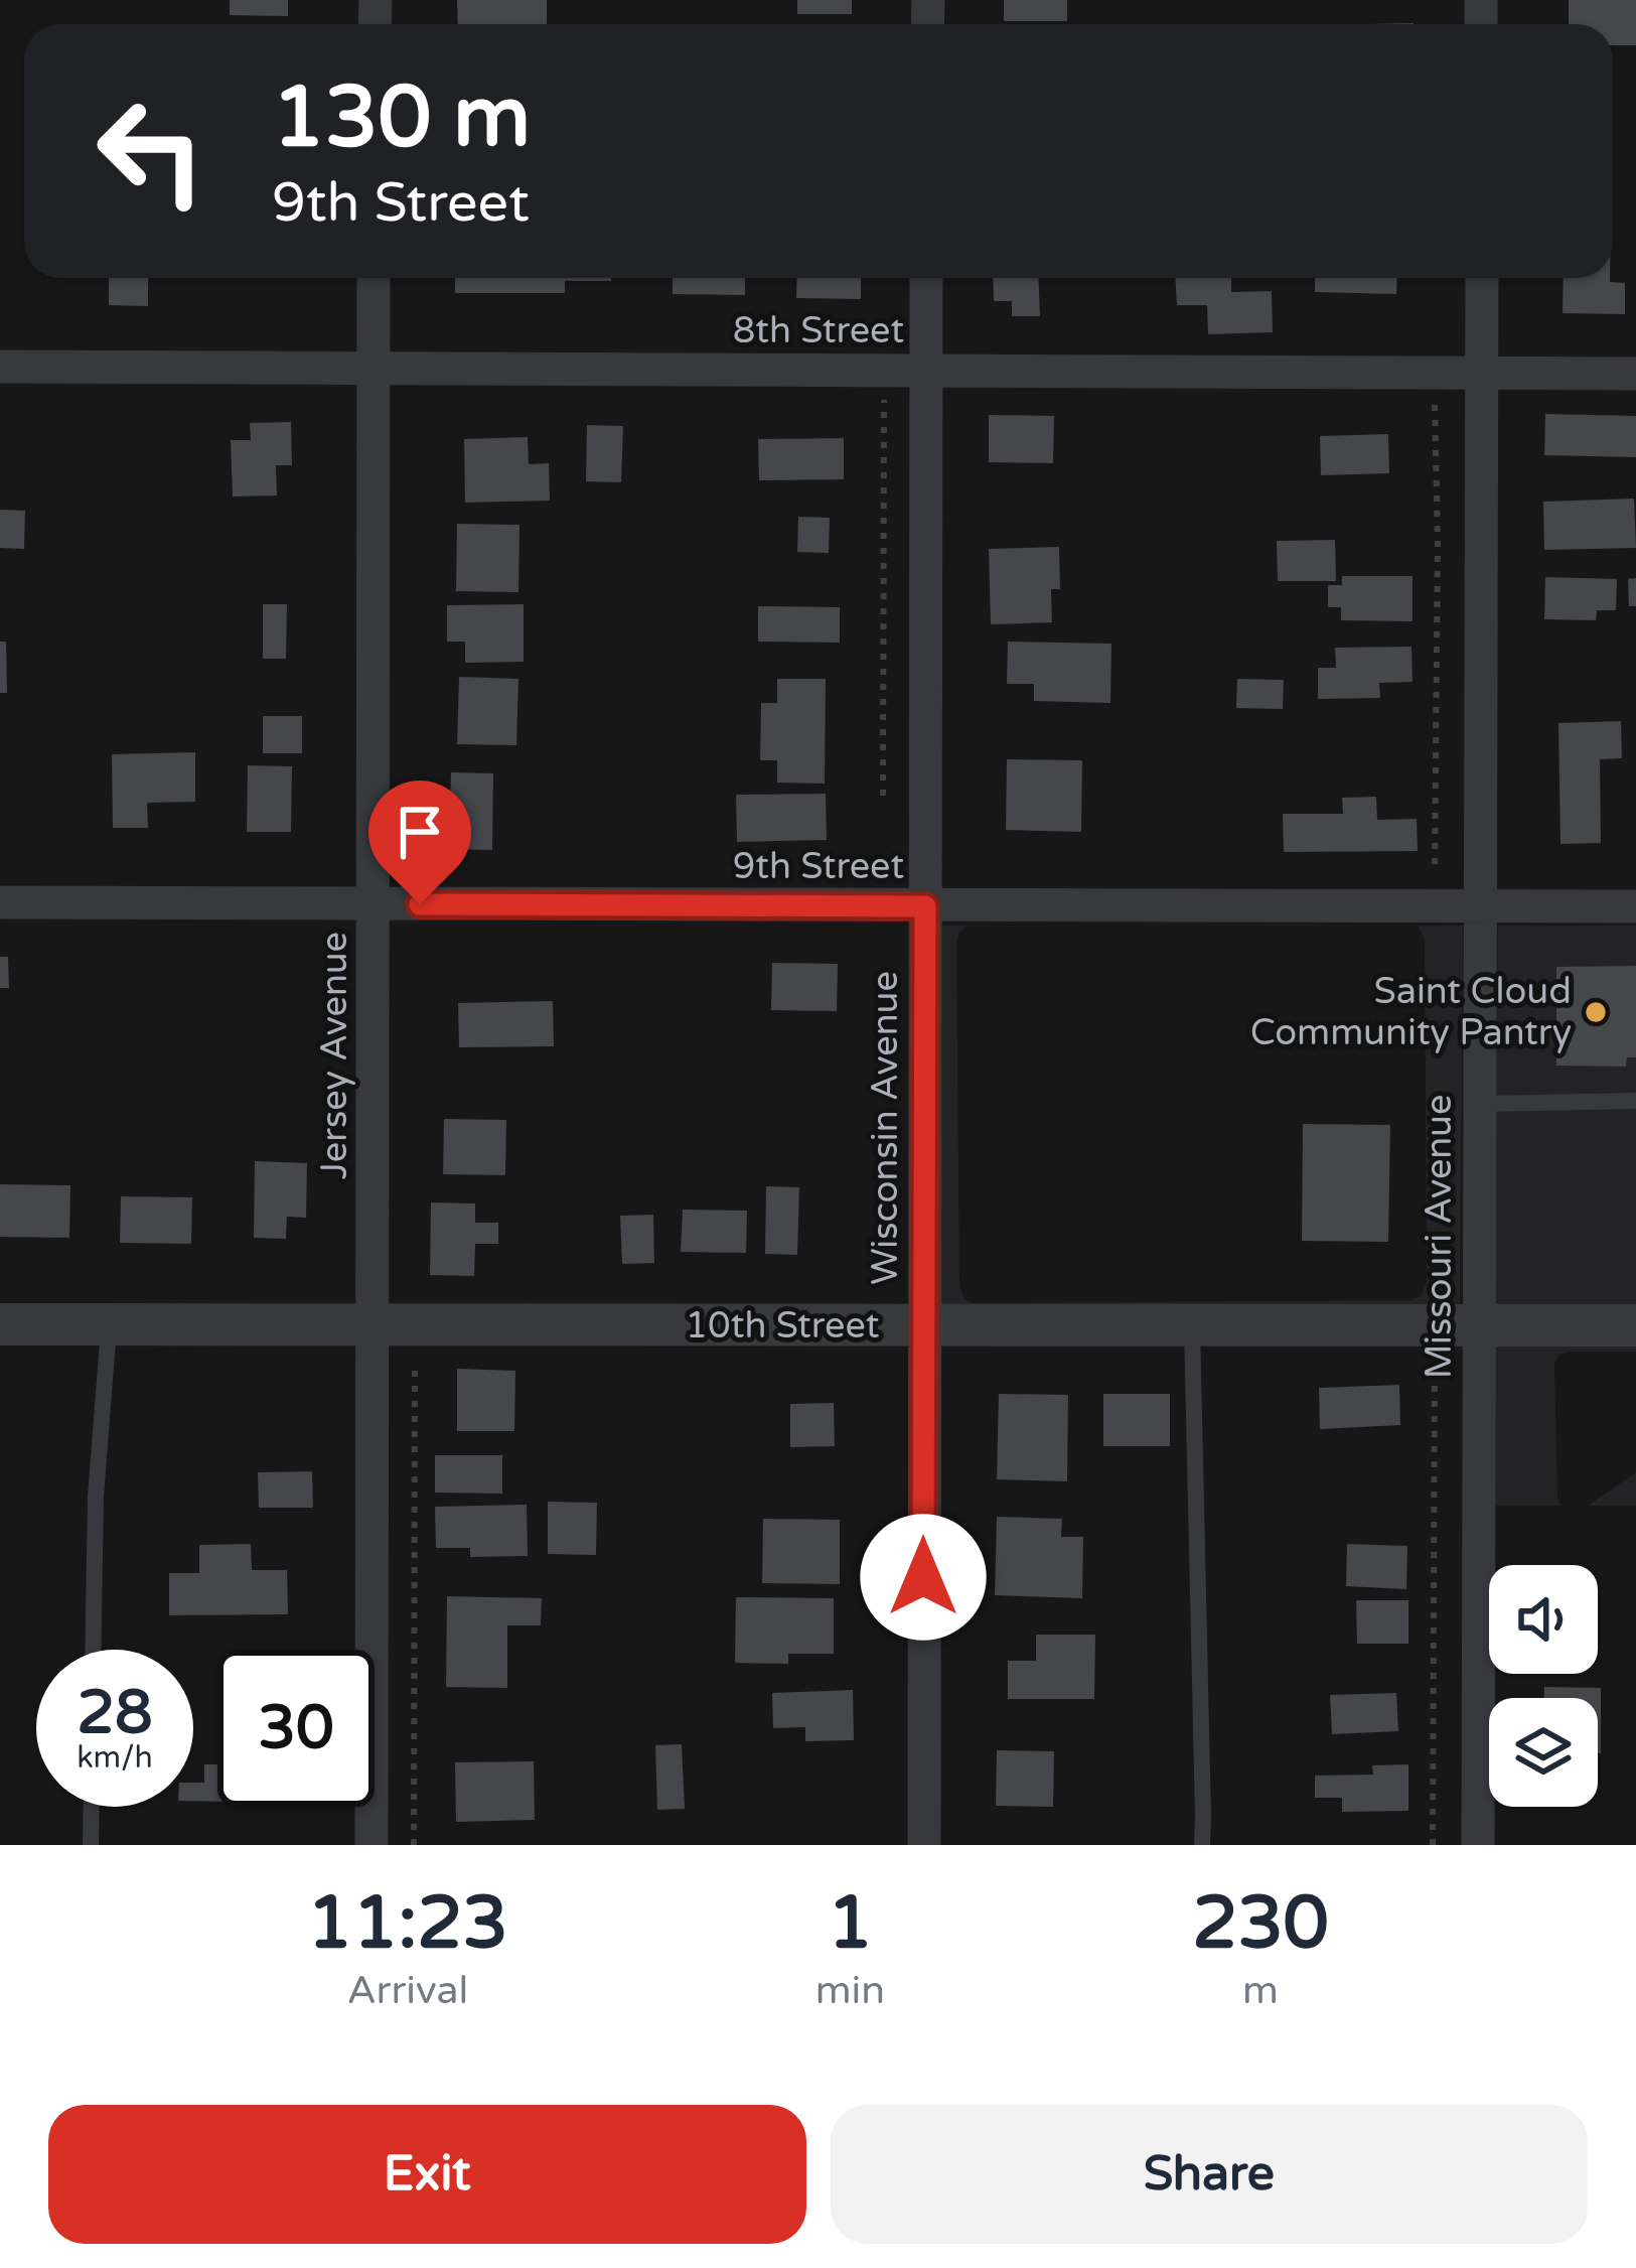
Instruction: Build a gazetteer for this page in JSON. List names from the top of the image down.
{
  "streets": {
    "street": [
      "8th Street",
      "9th Street",
      "Jersey Avenue",
      "Wisconsin Avenue",
      "Missouri Avenue",
      "10th Street"
    ]
  },
  "crossings": [
    ["8th Street", "Jersey Avenue"],
    ["8th Street", "Wisconsin Avenue"],
    ["8th Street", "Missouri Avenue"],
    ["9th Street", "Jersey Avenue"],
    ["9th Street", "Wisconsin Avenue"],
    ["9th Street", "Missouri Avenue"],
    ["Jersey Avenue", "10th Street"],
    ["Wisconsin Avenue", "10th Street"],
    ["Missouri Avenue", "10th Street"]
  ],
  "places": ["Saint Cloud Community Pantry"],
  "page": {
    "turn": ["130 m", "9th Street"],
    "speed": "28 km/h",
    "limit": "30",
    "eta": [
      "11:23",
      "Arrival",
      "1",
      "min",
      "230",
      "m"
    ],
    "buttons": ["Exit", "Share"]
  }
}
